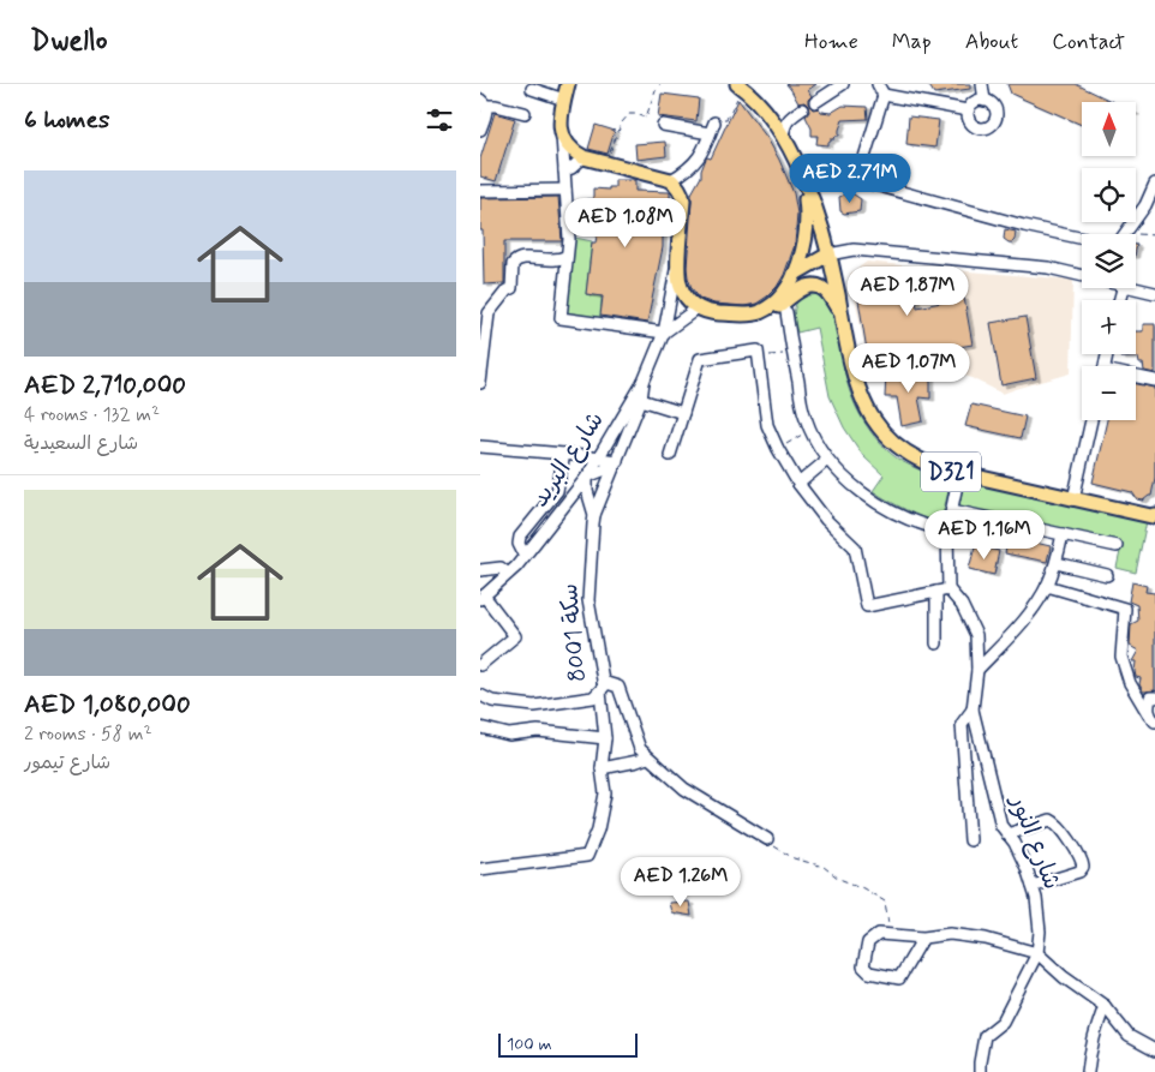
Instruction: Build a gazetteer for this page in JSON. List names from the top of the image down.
{
  "streets": {
    "main road": ["D321"],
    "street": ["شارع البريد", "سكة 8001", "شارع النور"]
  },
  "crossings": [
    ["شارع البريد", "سكة 8001"]
  ],
  "scale_bar": "100 m",
  "north": "top",
  "page": {
    "header": "Dwello",
    "nav": [
      "Home",
      "Map",
      "About",
      "Contact"
    ],
    "heading": "6 homes",
    "map_buttons": ["+", "−"],
    "price": [
      "AED 2.71M",
      "AED 1.08M",
      "AED 1.87M",
      "AED 1.07M",
      "AED 1.16M",
      "AED 1.26M"
    ],
    "list": [
      {
        "name": "AED 2,710,000",
        "note": "4 rooms · 132 m² · شارع السعيدية"
      },
      {
        "name": "AED 1,080,000",
        "note": "2 rooms · 58 m² · شارع تيمور"
      }
    ],
    "scale": "100 m"
  }
}
